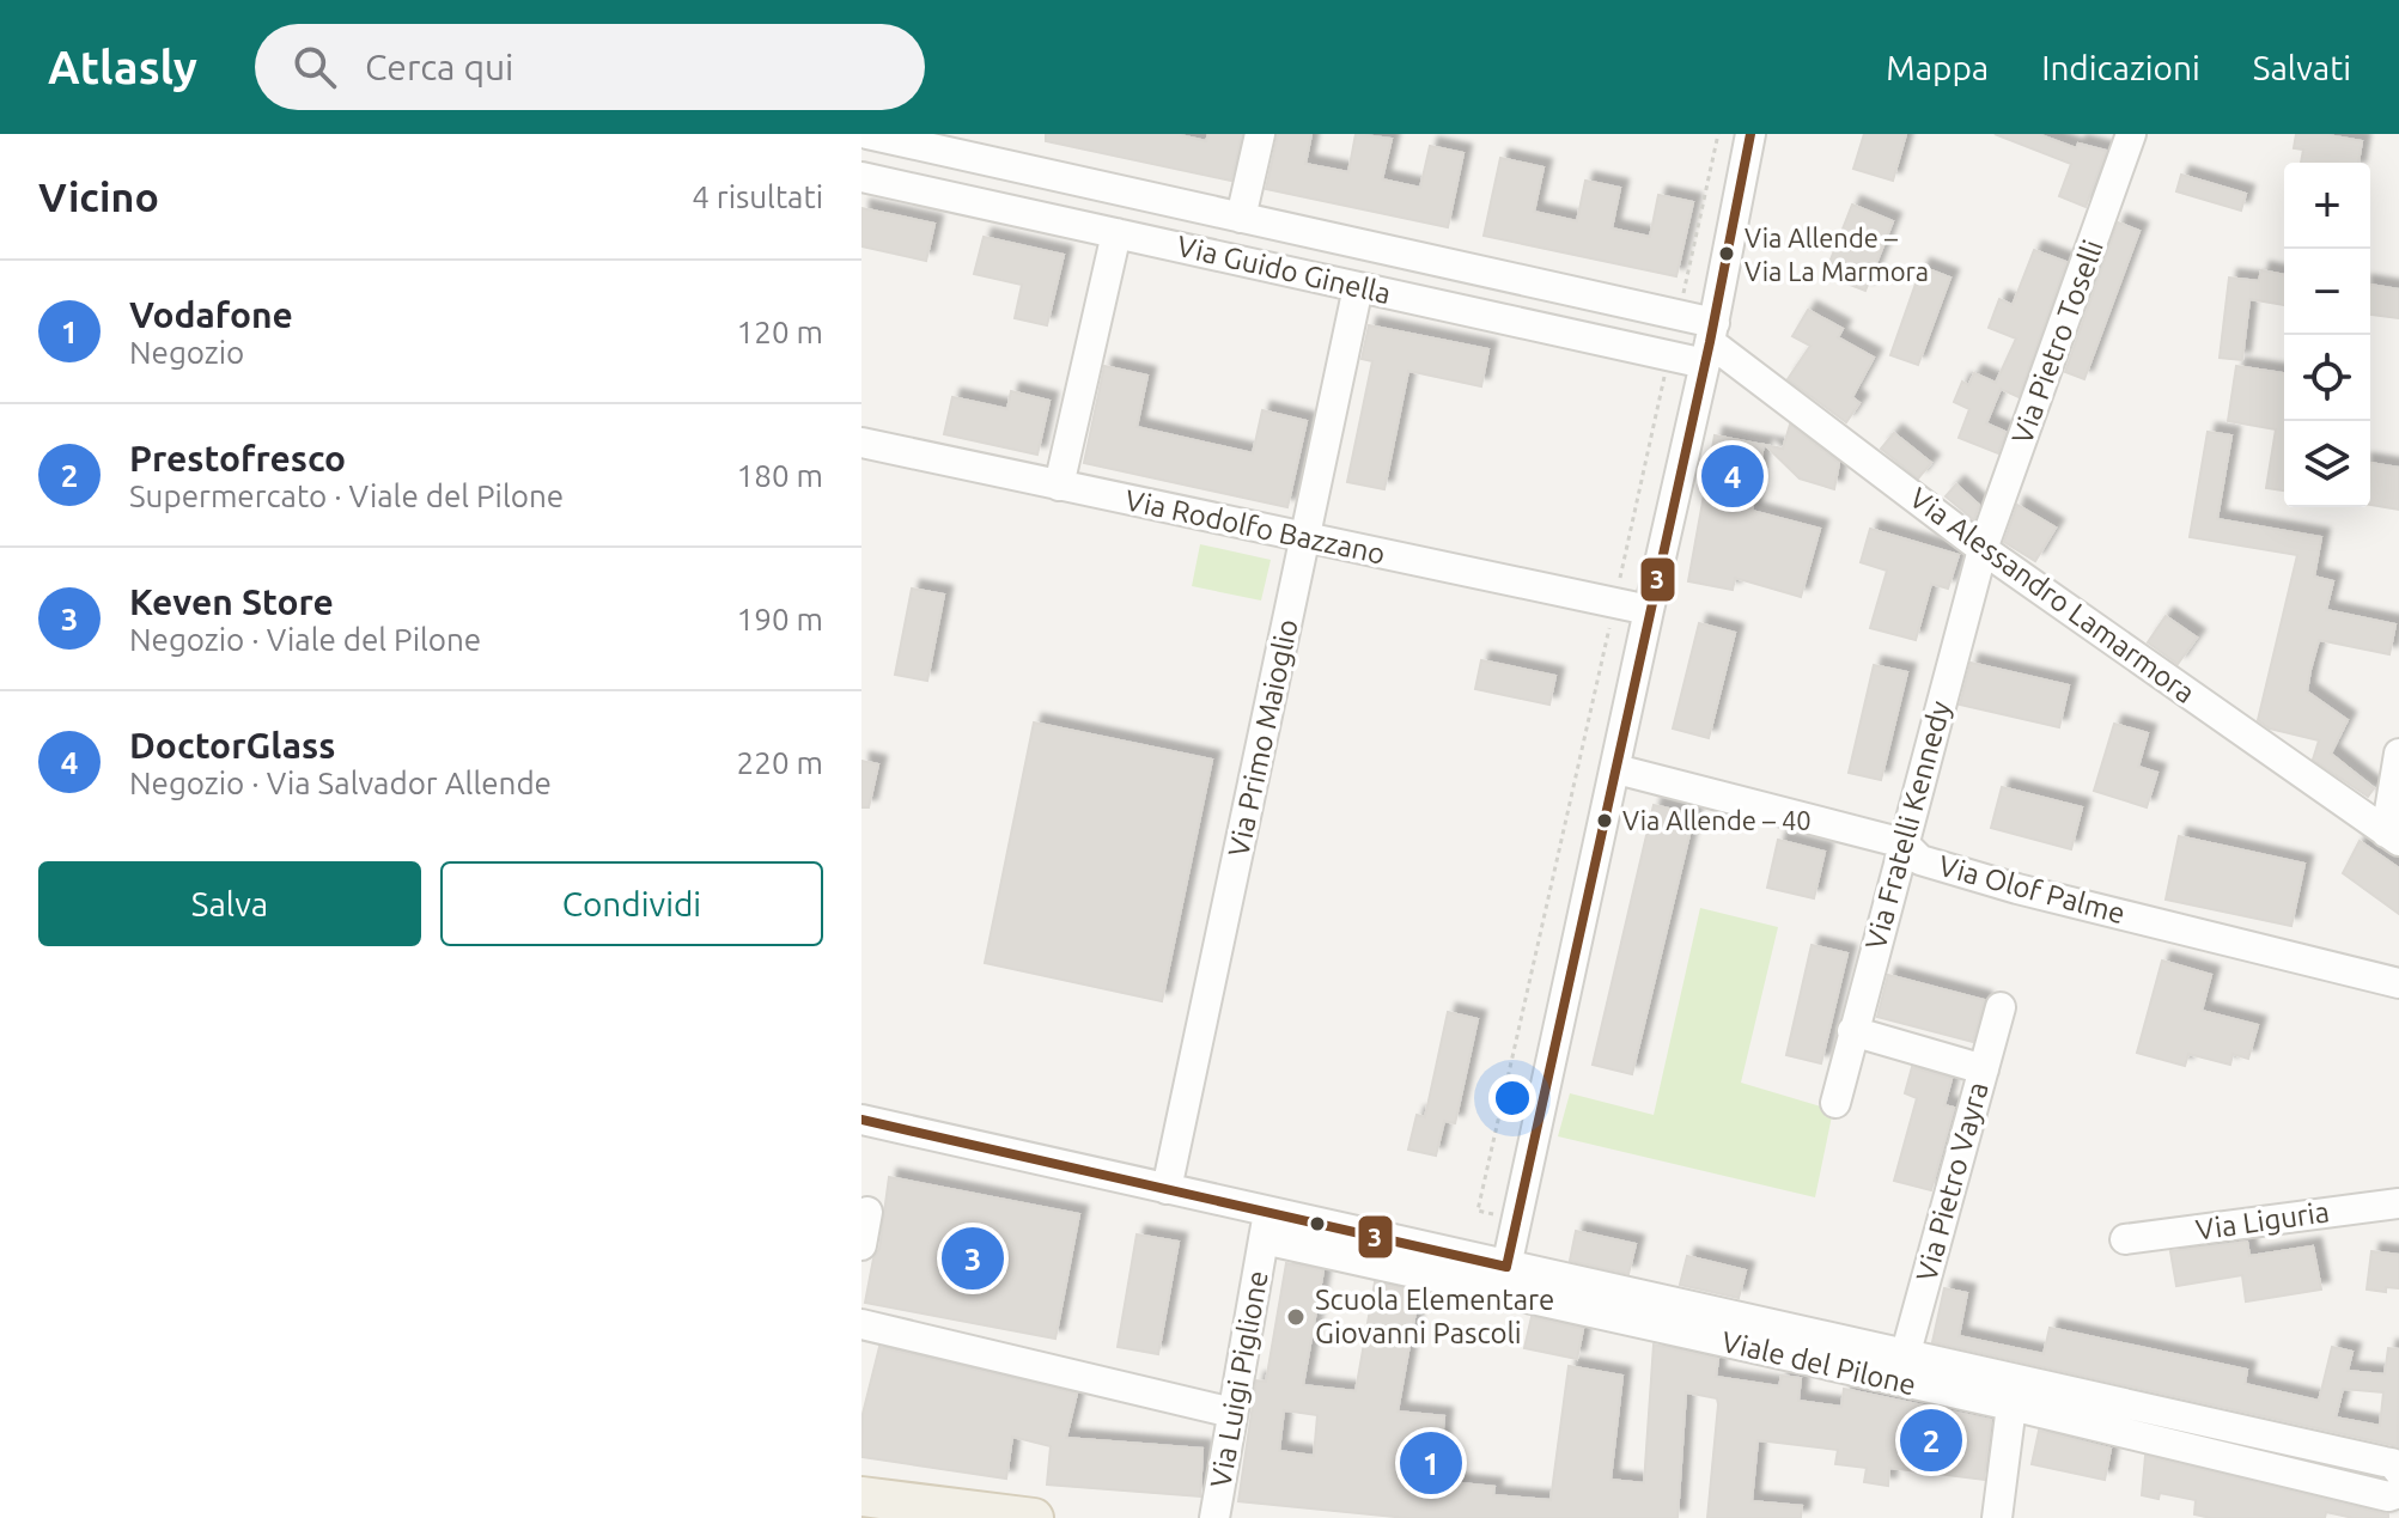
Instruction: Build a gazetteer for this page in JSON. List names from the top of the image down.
{
  "streets": {
    "street": [
      "Via Guido Ginella",
      "Via Pietro Toselli",
      "Via Rodolfo Bazzano",
      "Via Alessandro Lamarmora",
      "Via Primo Maioglio",
      "Via Fratelli Kennedy",
      "Via Olof Palme",
      "Via Pietro Vayra",
      "Via Liguria",
      "Viale del Pilone",
      "Via Luigi Piglione"
    ]
  },
  "crossings": [
    ["Via Guido Ginella", "Via Alessandro Lamarmora"],
    ["Via Guido Ginella", "Via Primo Maioglio"],
    ["Via Pietro Toselli", "Via Alessandro Lamarmora"],
    ["Via Pietro Toselli", "Via Fratelli Kennedy"],
    ["Via Rodolfo Bazzano", "Via Primo Maioglio"],
    ["Via Alessandro Lamarmora", "Via Fratelli Kennedy"],
    ["Via Primo Maioglio", "Viale del Pilone"],
    ["Via Fratelli Kennedy", "Via Olof Palme"],
    ["Via Pietro Vayra", "Viale del Pilone"],
    ["Viale del Pilone", "Via Luigi Piglione"]
  ],
  "places": ["Via Allende – Via La Marmora", "Via Allende – 40", "Scuola Elementare Giovanni Pascoli"],
  "lines": ["transit line 3"],
  "page": {
    "header": "Atlasly",
    "search": "Cerca qui",
    "nav": ["Mappa", "Indicazioni", "Salvati"],
    "heading": ["Vicino", "4 risultati"],
    "map_buttons": ["+", "−"],
    "list": [
      {
        "mark": "1",
        "name": "Vodafone",
        "note": "Negozio",
        "value": "120 m"
      },
      {
        "mark": "2",
        "name": "Prestofresco",
        "note": "Supermercato · Viale del Pilone",
        "value": "180 m"
      },
      {
        "mark": "3",
        "name": "Keven Store",
        "note": "Negozio · Viale del Pilone",
        "value": "190 m"
      },
      {
        "mark": "4",
        "name": "DoctorGlass",
        "note": "Negozio · Via Salvador Allende",
        "value": "220 m"
      }
    ],
    "pins": [
      "4",
      "3",
      "2",
      "1"
    ],
    "buttons": ["Salva", "Condividi"]
  }
}
